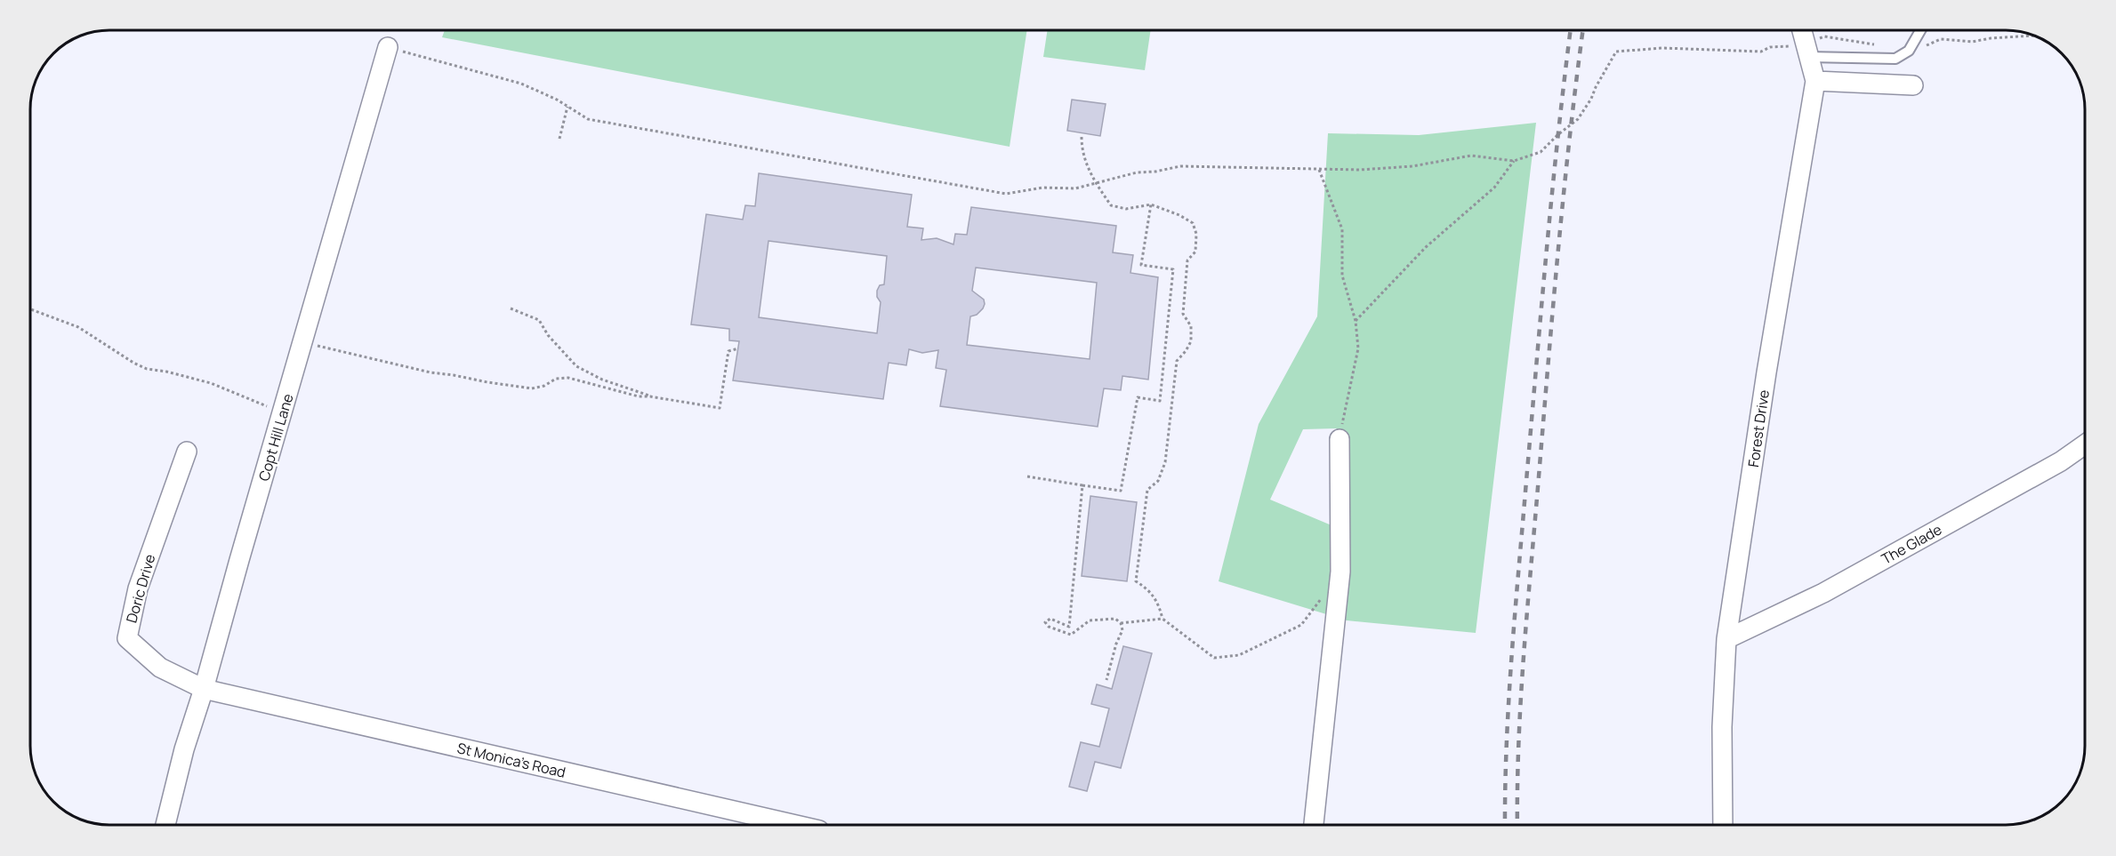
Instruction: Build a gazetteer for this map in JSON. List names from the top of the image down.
{
  "streets": {
    "street": [
      "Forest Drive",
      "Copt Hill Lane",
      "The Glade",
      "Doric Drive",
      "St Monica's Road"
    ]
  },
  "crossings": [
    ["Forest Drive", "The Glade"],
    ["Copt Hill Lane", "Doric Drive"],
    ["Copt Hill Lane", "St Monica's Road"],
    ["Doric Drive", "St Monica's Road"]
  ]
}
